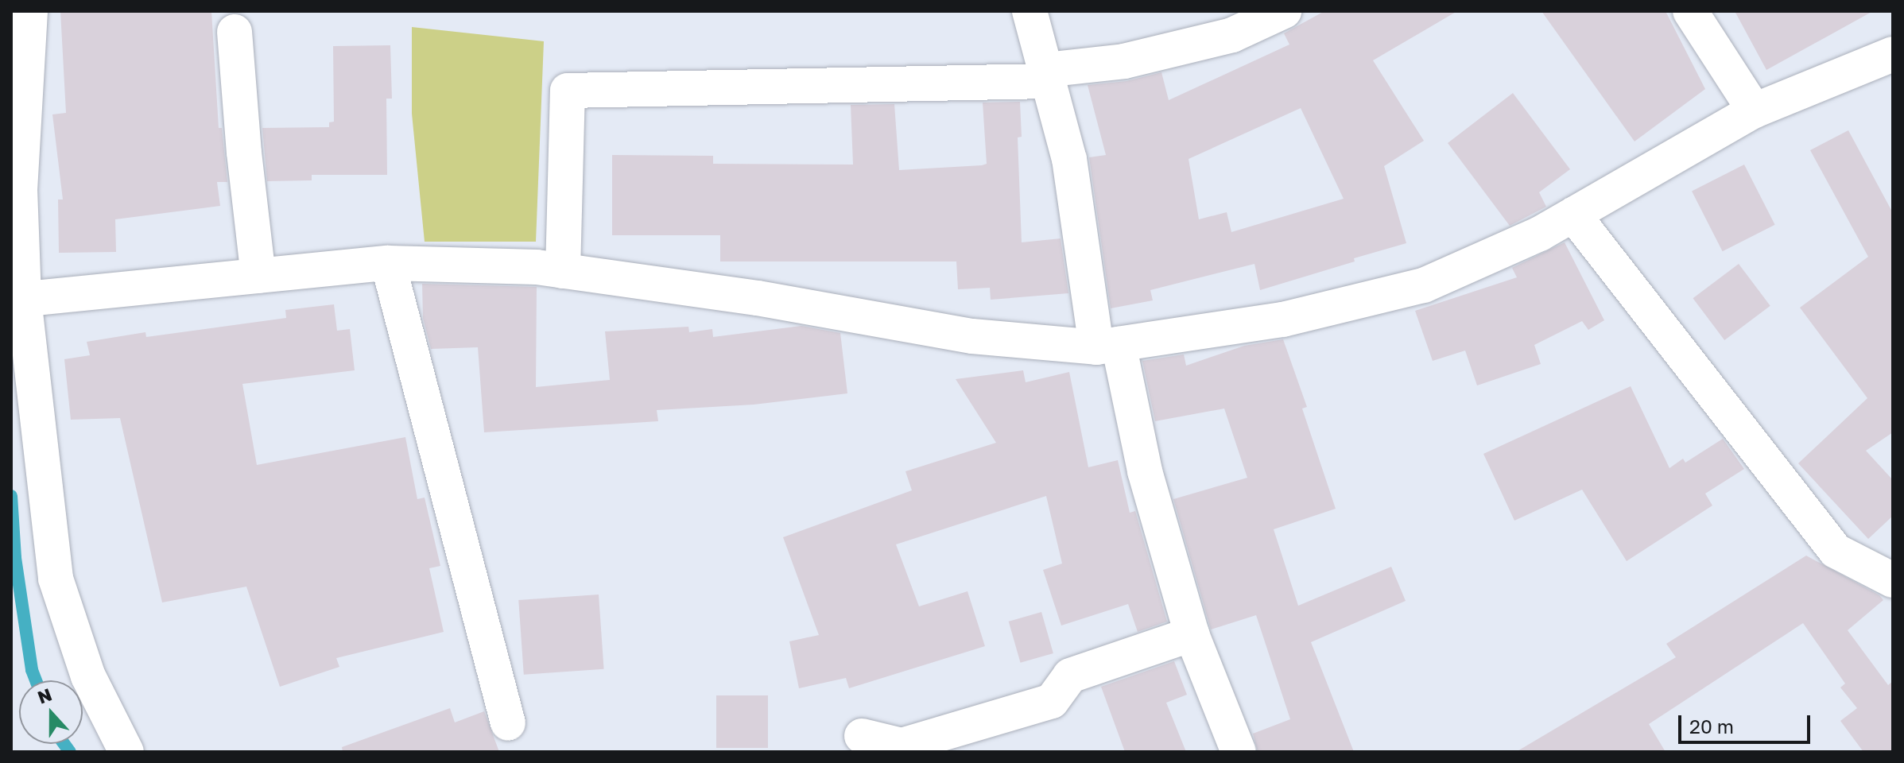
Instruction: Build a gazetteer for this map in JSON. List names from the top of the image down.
{
  "scale_bar": "20 m",
  "north": "top"
}
